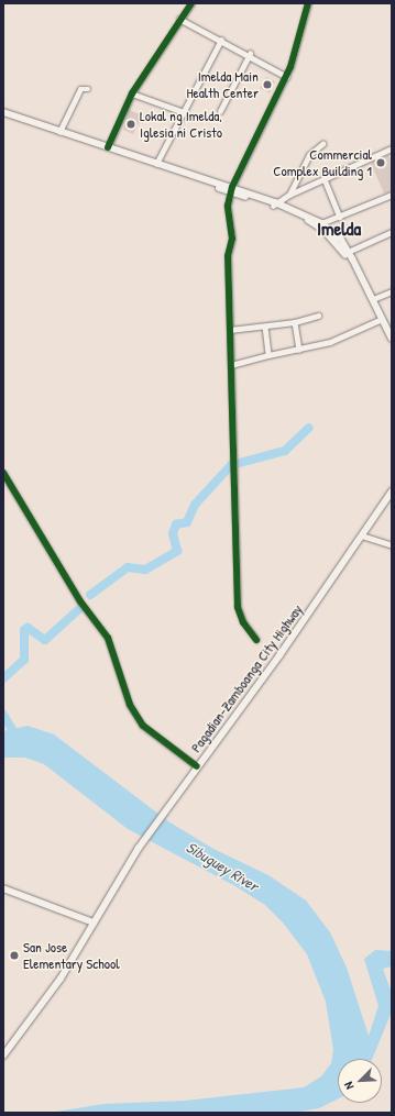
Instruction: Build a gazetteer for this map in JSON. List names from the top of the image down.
{
  "streets": {
    "highway": ["Pagadian-Zamboanga City Highway"]
  },
  "districts": ["Imelda"],
  "water": ["Sibuguey River"],
  "places": [
    "Imelda Main Health Center",
    "Lokal ng Imelda, Iglesia ni Cristo",
    "Commercial Complex Building 1",
    "San Jose Elementary School"
  ],
  "north": "bottom left"
}
